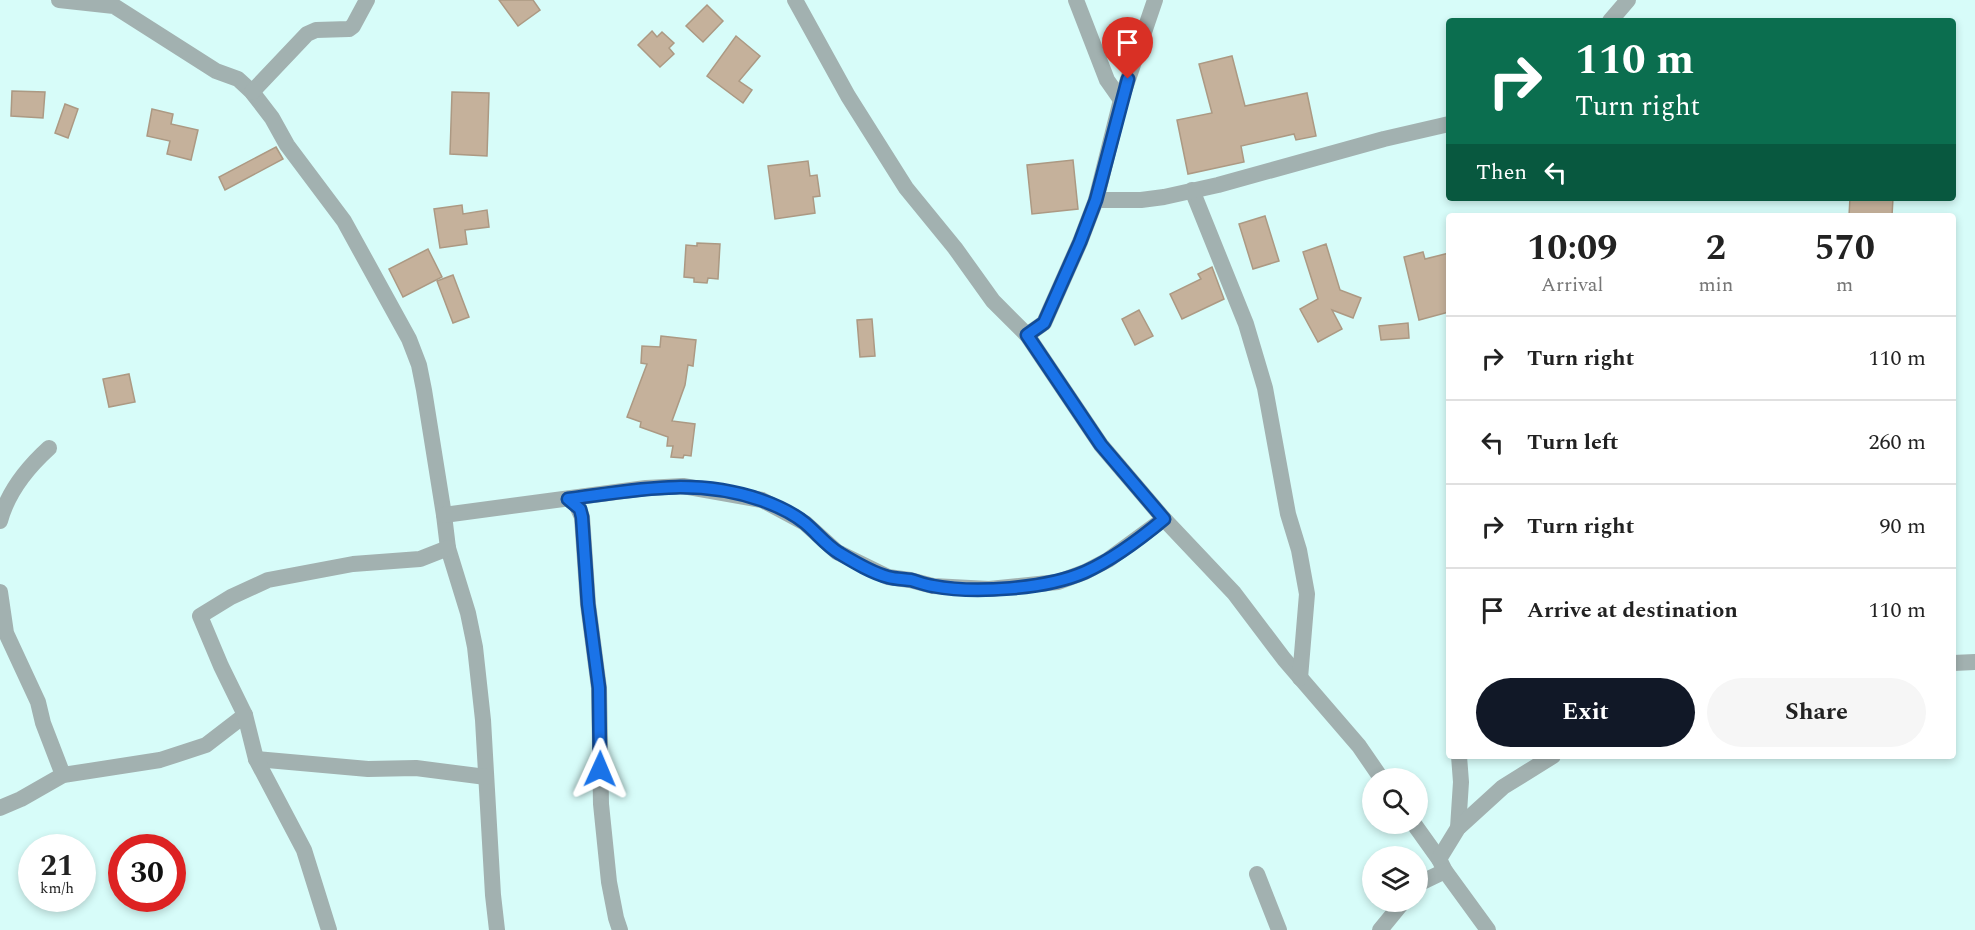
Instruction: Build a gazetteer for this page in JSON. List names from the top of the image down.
{
  "page": {
    "turn": ["110 m", "Turn right"],
    "then": "Then",
    "eta": [
      "10:09",
      "Arrival",
      "2",
      "min",
      "570",
      "m"
    ],
    "list": [
      {
        "name": "Turn right",
        "value": "110 m"
      },
      {
        "name": "Turn left",
        "value": "260 m"
      },
      {
        "name": "Turn right",
        "value": "90 m"
      },
      {
        "name": "Arrive at destination",
        "value": "110 m"
      }
    ],
    "buttons": ["Exit", "Share"],
    "speed": "21 km/h",
    "limit": "30"
  }
}
